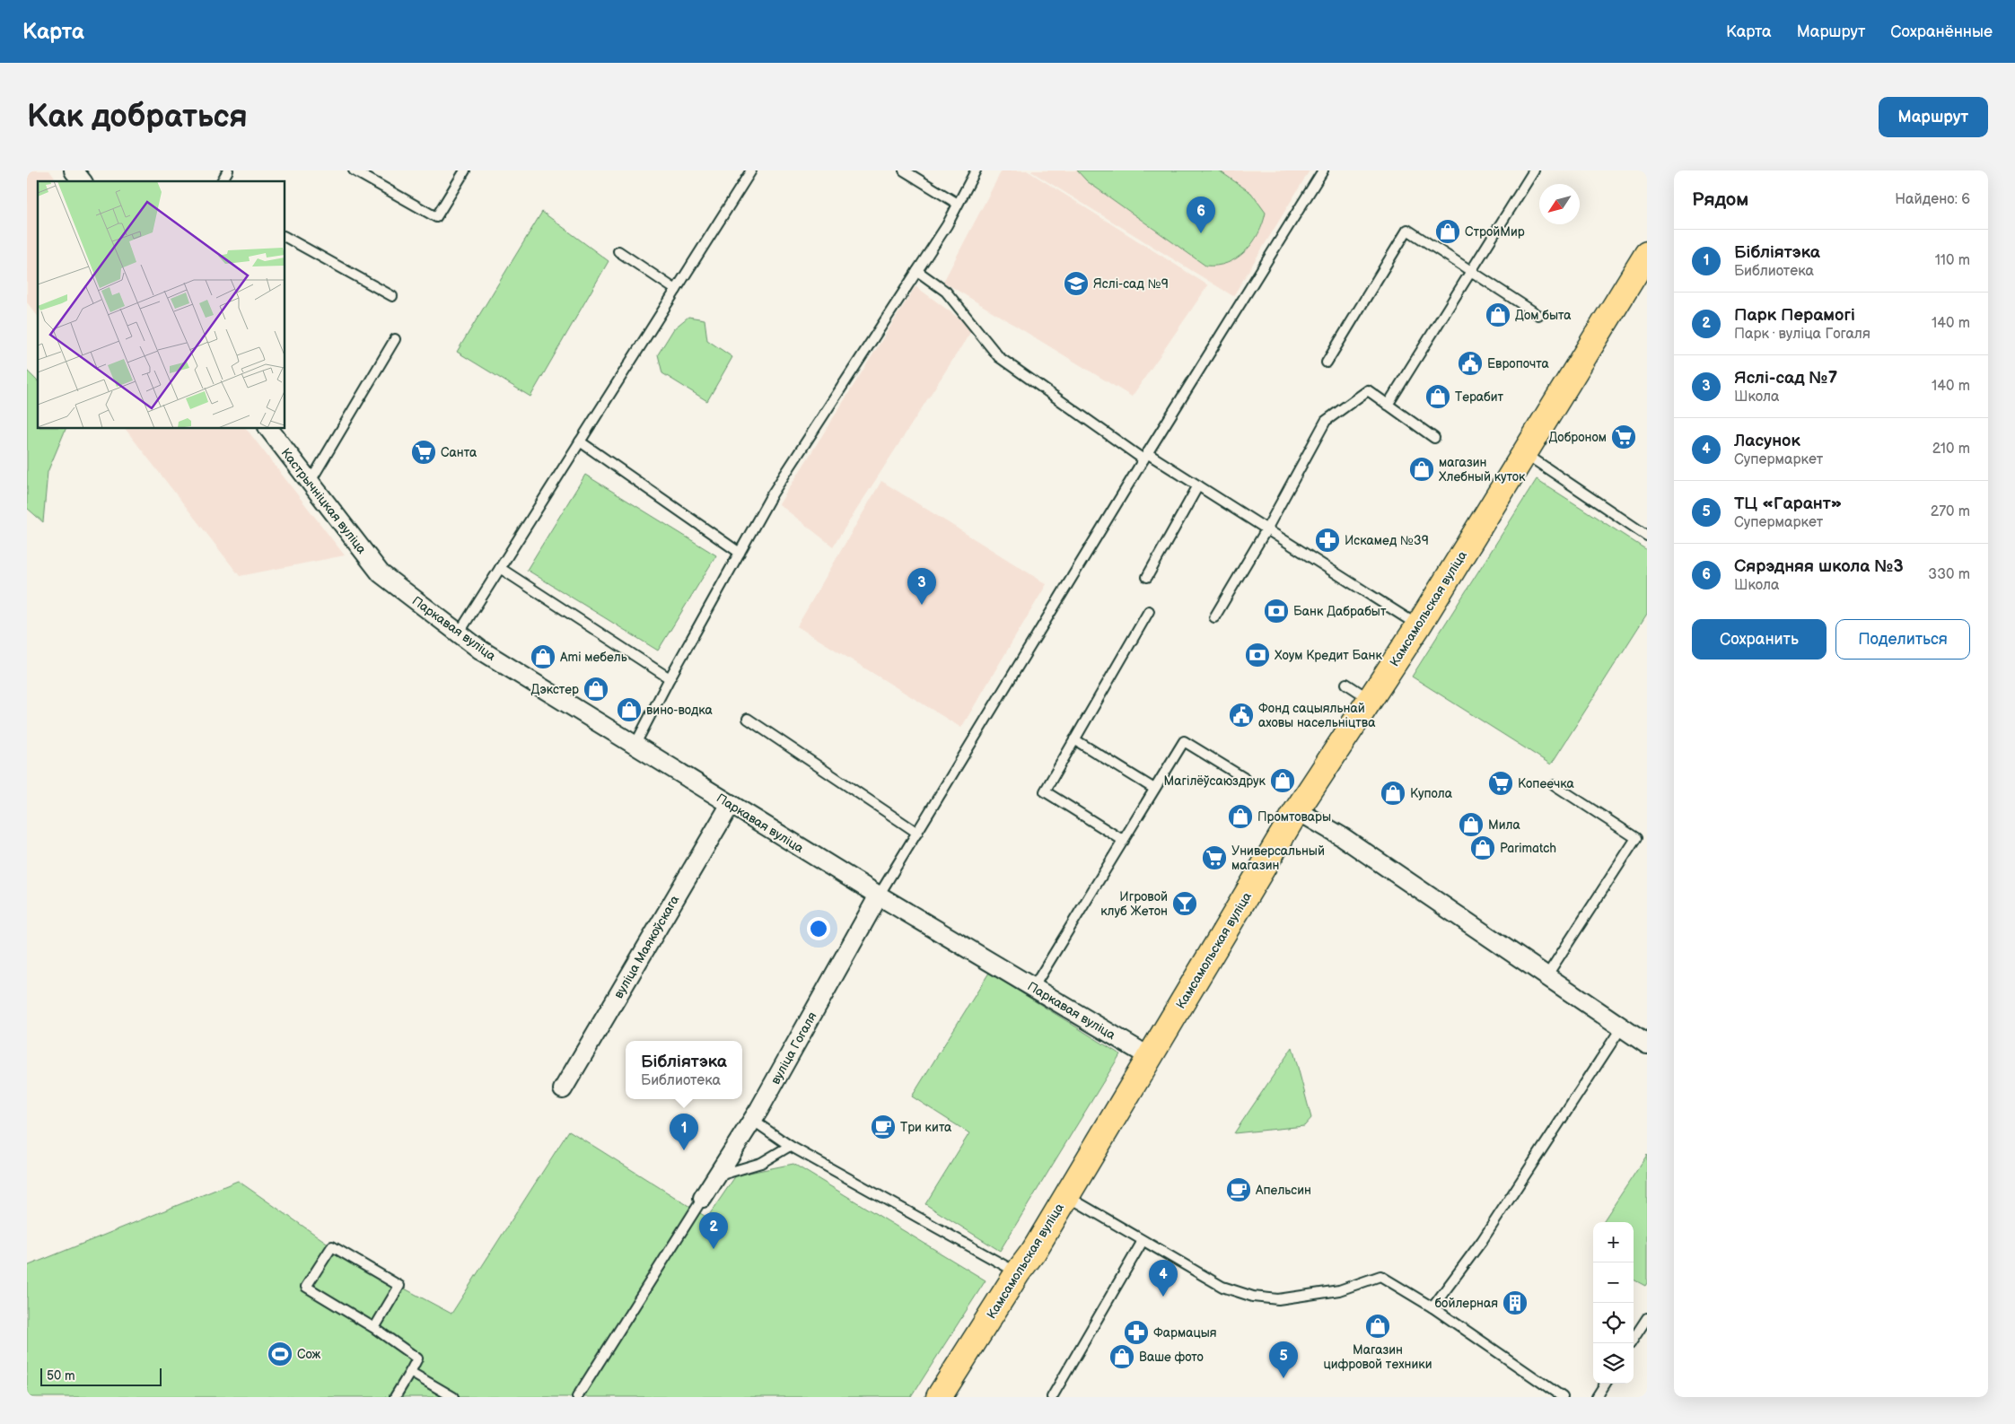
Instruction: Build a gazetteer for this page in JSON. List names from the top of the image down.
{
  "streets": {
    "main road": ["Камсамольская вуліца"],
    "street": [
      "Кастрычніцкая вуліца",
      "Паркавая вуліца",
      "вуліца Маякоўскага",
      "вуліца Гогаля"
    ]
  },
  "crossings": [
    ["Кастрычніцкая вуліца", "Паркавая вуліца"],
    ["Камсамольская вуліца", "Паркавая вуліца"],
    ["Паркавая вуліца", "вуліца Маякоўскага"],
    ["Паркавая вуліца", "вуліца Гогаля"]
  ],
  "places": {
    "shop": [
      "СтройМир",
      "Дом быта",
      "Терабит",
      "магазин Хлебный куток",
      "Ami мебель",
      "Дэкстер",
      "вино-водка",
      "Магілёўсаюздрук",
      "Купола",
      "Промтовары",
      "Мила",
      "Parimatch",
      "Магазин цифровой техники",
      "Ваше фото"
    ],
    "school or university": ["Яслі-сад №9"],
    "public building": ["Европочта", "Фонд сацыяльнай аховы насельніцтва"],
    "supermarket": [
      "Доброном",
      "Санта",
      "Копеечка",
      "Универсальный магазин"
    ],
    "pharmacy": ["Искамед №39", "Фармацыя"],
    "bank": ["Банк Дабрабыт", "Хоум Кредит Банк"],
    "bar": ["Игровой клуб Жетон"],
    "cafe": ["Три кита", "Апельсин"],
    "building": ["бойлерная"],
    "sports": ["Сож"]
  },
  "scale_bar": "50 m",
  "north": "bottom left",
  "page": {
    "header": "Карта",
    "nav": ["Карта", "Маршрут", "Сохранённые"],
    "buttons": [
      "Маршрут",
      ["Сохранить", "Поделиться"]
    ],
    "title": "Как добраться",
    "heading": ["Рядом", "Найдено: 6"],
    "pins": [
      "6",
      "3",
      "1",
      "2",
      "4",
      "5"
    ],
    "list": [
      {
        "mark": "1",
        "name": "Бібліятэка",
        "note": "Библиотека",
        "value": "110 m"
      },
      {
        "mark": "2",
        "name": "Парк Перамогі",
        "note": "Парк · вуліца Гогаля",
        "value": "140 m"
      },
      {
        "mark": "3",
        "name": "Яслі-сад №7",
        "note": "Школа",
        "value": "140 m"
      },
      {
        "mark": "4",
        "name": "Ласунок",
        "note": "Супермаркет",
        "value": "210 m"
      },
      {
        "mark": "5",
        "name": "ТЦ «Гарант»",
        "note": "Супермаркет",
        "value": "270 m"
      },
      {
        "mark": "6",
        "name": "Сярэдняя школа №3",
        "note": "Школа",
        "value": "330 m"
      }
    ],
    "popup": ["Бібліятэка", "Библиотека"],
    "map_buttons": ["+", "−"],
    "scale": "50 m"
  }
}
